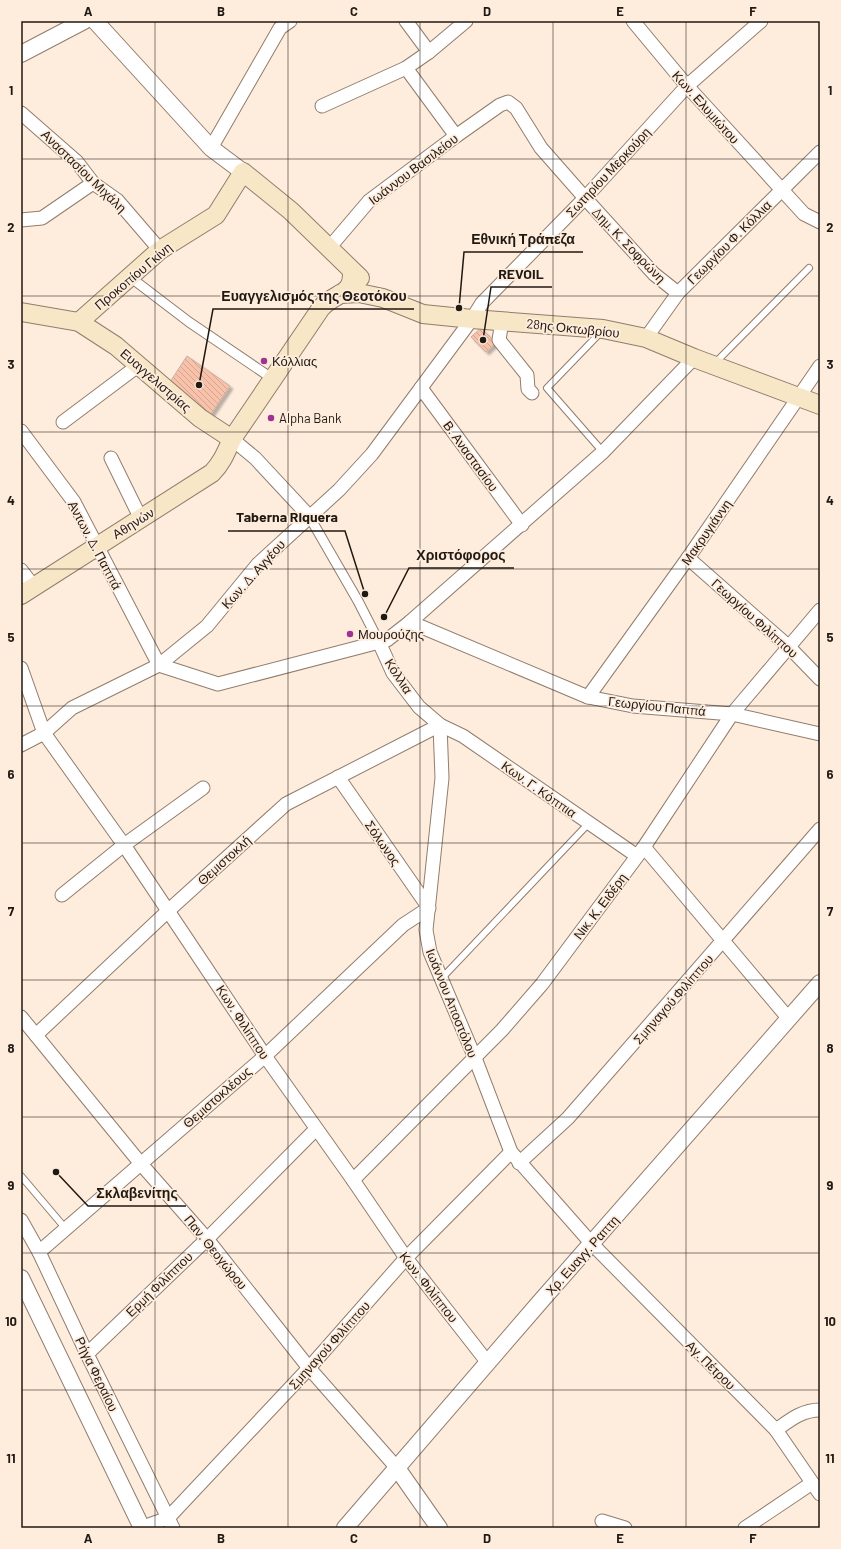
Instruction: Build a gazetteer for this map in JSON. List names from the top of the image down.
{
  "streets": {
    "main road": [
      "Προκοπίου Γκίνη",
      "28ης Οκτωβρίου",
      "Ευαγγελιστρίας",
      "Αθηνών"
    ],
    "street": [
      "Κων. Ελυμιώτου",
      "Ιωάννου Βασιλείου",
      "Αναστασίου Μιχάλη",
      "Σωτηρίου Μερκούρη",
      "Γεωργίου Φ. Κόλλια",
      "Δημ. Κ. Σοφρώνη",
      "Β. Αναστασίου",
      "Μακρυγιάννη",
      "Αντων. Δ. Παππά",
      "Κων. Δ. Αγγέου",
      "Γεωργίου Φιλίππου",
      "Κόλλια",
      "Γεωργίου Παππά",
      "Κων. Γ. Κόππια",
      "Σόλωνος",
      "Θεμιστοκλή",
      "Νικ. Κ. Ειδέρη",
      "Σμηναγού Φιλίππου",
      "Ιωάννου Αποστόλου",
      "Κων. Φιλίππου",
      "Θεμιστοκλέους",
      "Παν. Θεογώρου",
      "Χρ. Ευαγγ. Ραπτη",
      "Ερμή Φιλίππου",
      "Αγ. Πέτρου",
      "Ρήγα Φεραίου"
    ]
  },
  "crossings": [
    ["Κων. Ελυμιώτου", "Σωτηρίου Μερκούρη"],
    ["Κων. Ελυμιώτου", "Γεωργίου Φ. Κόλλια"],
    ["Ιωάννου Βασιλείου", "Δημ. Κ. Σοφρώνη"],
    ["Αναστασίου Μιχάλη", "Προκοπίου Γκίνη"],
    ["Σωτηρίου Μερκούρη", "Δημ. Κ. Σοφρώνη"],
    ["Σωτηρίου Μερκούρη", "28ης Οκτωβρίου"],
    ["Σωτηρίου Μερκούρη", "Β. Αναστασίου"],
    ["Σωτηρίου Μερκούρη", "Κων. Δ. Αγγέου"],
    ["Γεωργίου Φ. Κόλλια", "Δημ. Κ. Σοφρώνη"],
    ["Γεωργίου Φ. Κόλλια", "28ης Οκτωβρίου"],
    ["Προκοπίου Γκίνη", "Ευαγγελιστρίας"],
    ["28ης Οκτωβρίου", "Αθηνών"],
    ["28ης Οκτωβρίου", "Μακρυγιάννη"],
    ["Ευαγγελιστρίας", "Αθηνών"],
    ["Β. Αναστασίου", "Κων. Δ. Αγγέου"],
    ["Αθηνών", "Αντων. Δ. Παππά"],
    ["Μακρυγιάννη", "Γεωργίου Φιλίππου"],
    ["Μακρυγιάννη", "Γεωργίου Παππά"],
    ["Αντων. Δ. Παππά", "Κων. Δ. Αγγέου"],
    ["Κων. Δ. Αγγέου", "Κόλλια"],
    ["Κων. Δ. Αγγέου", "Κων. Φιλίππου"],
    ["Γεωργίου Φιλίππου", "Νικ. Κ. Ειδέρη"],
    ["Κόλλια", "Κων. Γ. Κόππια"],
    ["Κόλλια", "Θεμιστοκλή"],
    ["Κόλλια", "Ιωάννου Αποστόλου"],
    ["Γεωργίου Παππά", "Νικ. Κ. Ειδέρη"],
    ["Κων. Γ. Κόππια", "Θεμιστοκλή"],
    ["Κων. Γ. Κόππια", "Νικ. Κ. Ειδέρη"],
    ["Κων. Γ. Κόππια", "Σμηναγού Φιλίππου"],
    ["Κων. Γ. Κόππια", "Ιωάννου Αποστόλου"],
    ["Κων. Γ. Κόππια", "Χρ. Ευαγγ. Ραπτη"],
    ["Σόλωνος", "Θεμιστοκλή"],
    ["Σόλωνος", "Ιωάννου Αποστόλου"],
    ["Σόλωνος", "Θεμιστοκλέους"],
    ["Θεμιστοκλή", "Ιωάννου Αποστόλου"],
    ["Θεμιστοκλή", "Κων. Φιλίππου"],
    ["Θεμιστοκλή", "Παν. Θεογώρου"],
    ["Νικ. Κ. Ειδέρη", "Ιωάννου Αποστόλου"],
    ["Νικ. Κ. Ειδέρη", "Κων. Φιλίππου"],
    ["Σμηναγού Φιλίππου", "Ιωάννου Αποστόλου"],
    ["Σμηναγού Φιλίππου", "Κων. Φιλίππου"],
    ["Σμηναγού Φιλίππου", "Παν. Θεογώρου"],
    ["Σμηναγού Φιλίππου", "Ρήγα Φεραίου"],
    ["Ιωάννου Αποστόλου", "Θεμιστοκλέους"],
    ["Ιωάννου Αποστόλου", "Χρ. Ευαγγ. Ραπτη"],
    ["Ιωάννου Αποστόλου", "Αγ. Πέτρου"],
    ["Κων. Φιλίππου", "Θεμιστοκλέους"],
    ["Κων. Φιλίππου", "Χρ. Ευαγγ. Ραπτη"],
    ["Κων. Φιλίππου", "Ερμή Φιλίππου"],
    ["Θεμιστοκλέους", "Παν. Θεογώρου"],
    ["Θεμιστοκλέους", "Ρήγα Φεραίου"],
    ["Παν. Θεογώρου", "Χρ. Ευαγγ. Ραπτη"],
    ["Παν. Θεογώρου", "Ερμή Φιλίππου"],
    ["Χρ. Ευαγγ. Ραπτη", "Αγ. Πέτρου"],
    ["Ερμή Φιλίππου", "Ρήγα Φεραίου"]
  ],
  "places": [
    "Εθνική Τράπεζα",
    "REVOIL",
    "Κόλλιας",
    "Ευαγγελισμός της Θεοτόκου",
    "Alpha Bank",
    "Taberna Riquera",
    "Χριστόφορος",
    "Μουρούζης",
    "Σκλαβενίτης"
  ],
  "grid": {
    "columns": [
      "A",
      "B",
      "C",
      "D",
      "E",
      "F"
    ],
    "rows": [
      "1",
      "2",
      "3",
      "4",
      "5",
      "6",
      "7",
      "8",
      "9",
      "10",
      "11"
    ]
  }
}
